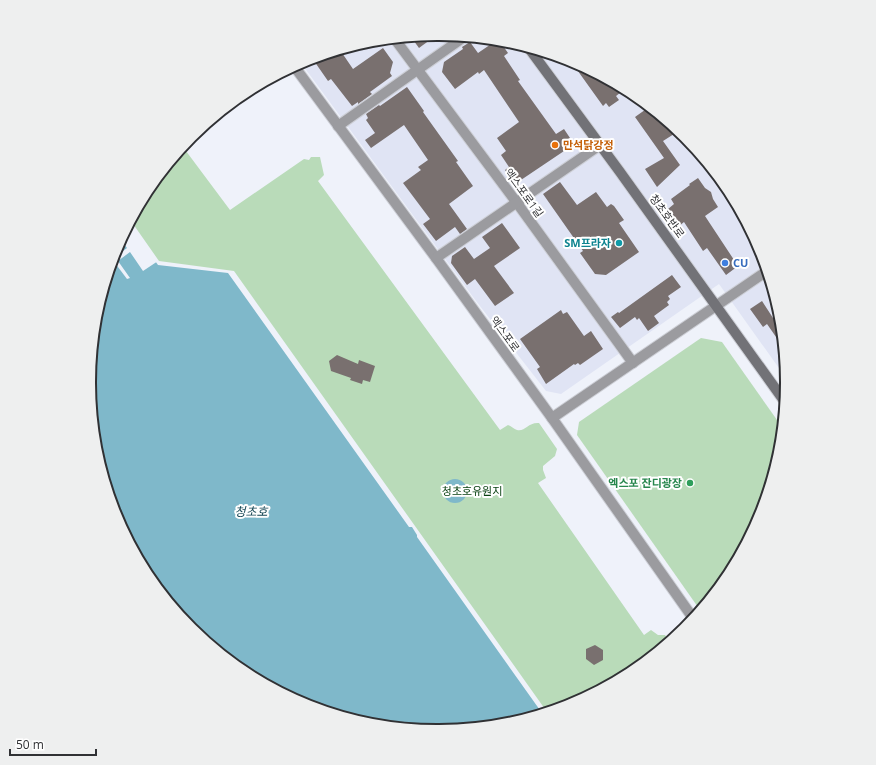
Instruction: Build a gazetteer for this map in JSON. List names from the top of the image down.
{
  "streets": {
    "street": ["엑스포로1길", "청초호반로", "엑스포로"]
  },
  "water": ["청초호"],
  "parks": ["청초호유원지"],
  "places": [
    "만석닭강정",
    "SM프라자",
    "CU",
    "엑스포 잔디광장"
  ],
  "scale_bar": "50 m"
}
